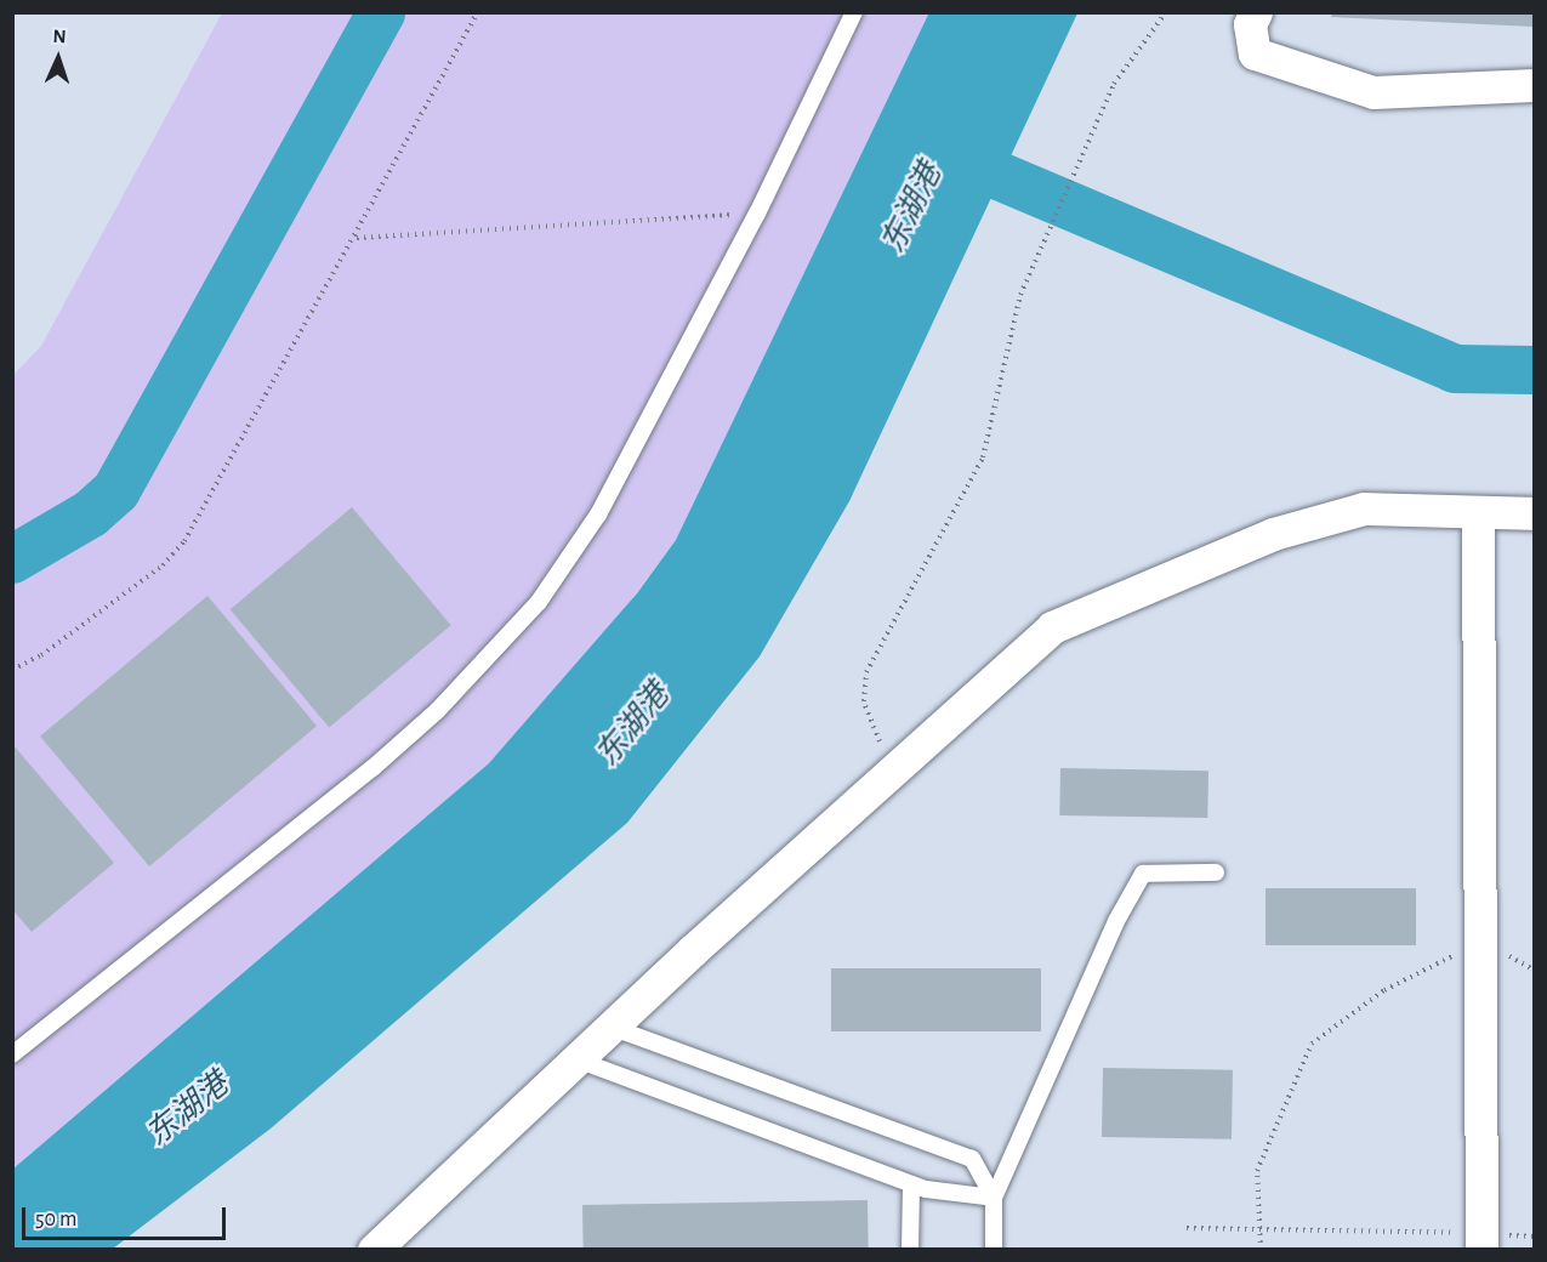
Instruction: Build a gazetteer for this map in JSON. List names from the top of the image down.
{
  "water": ["东湖港"],
  "scale_bar": "50 m",
  "north": "top"
}
